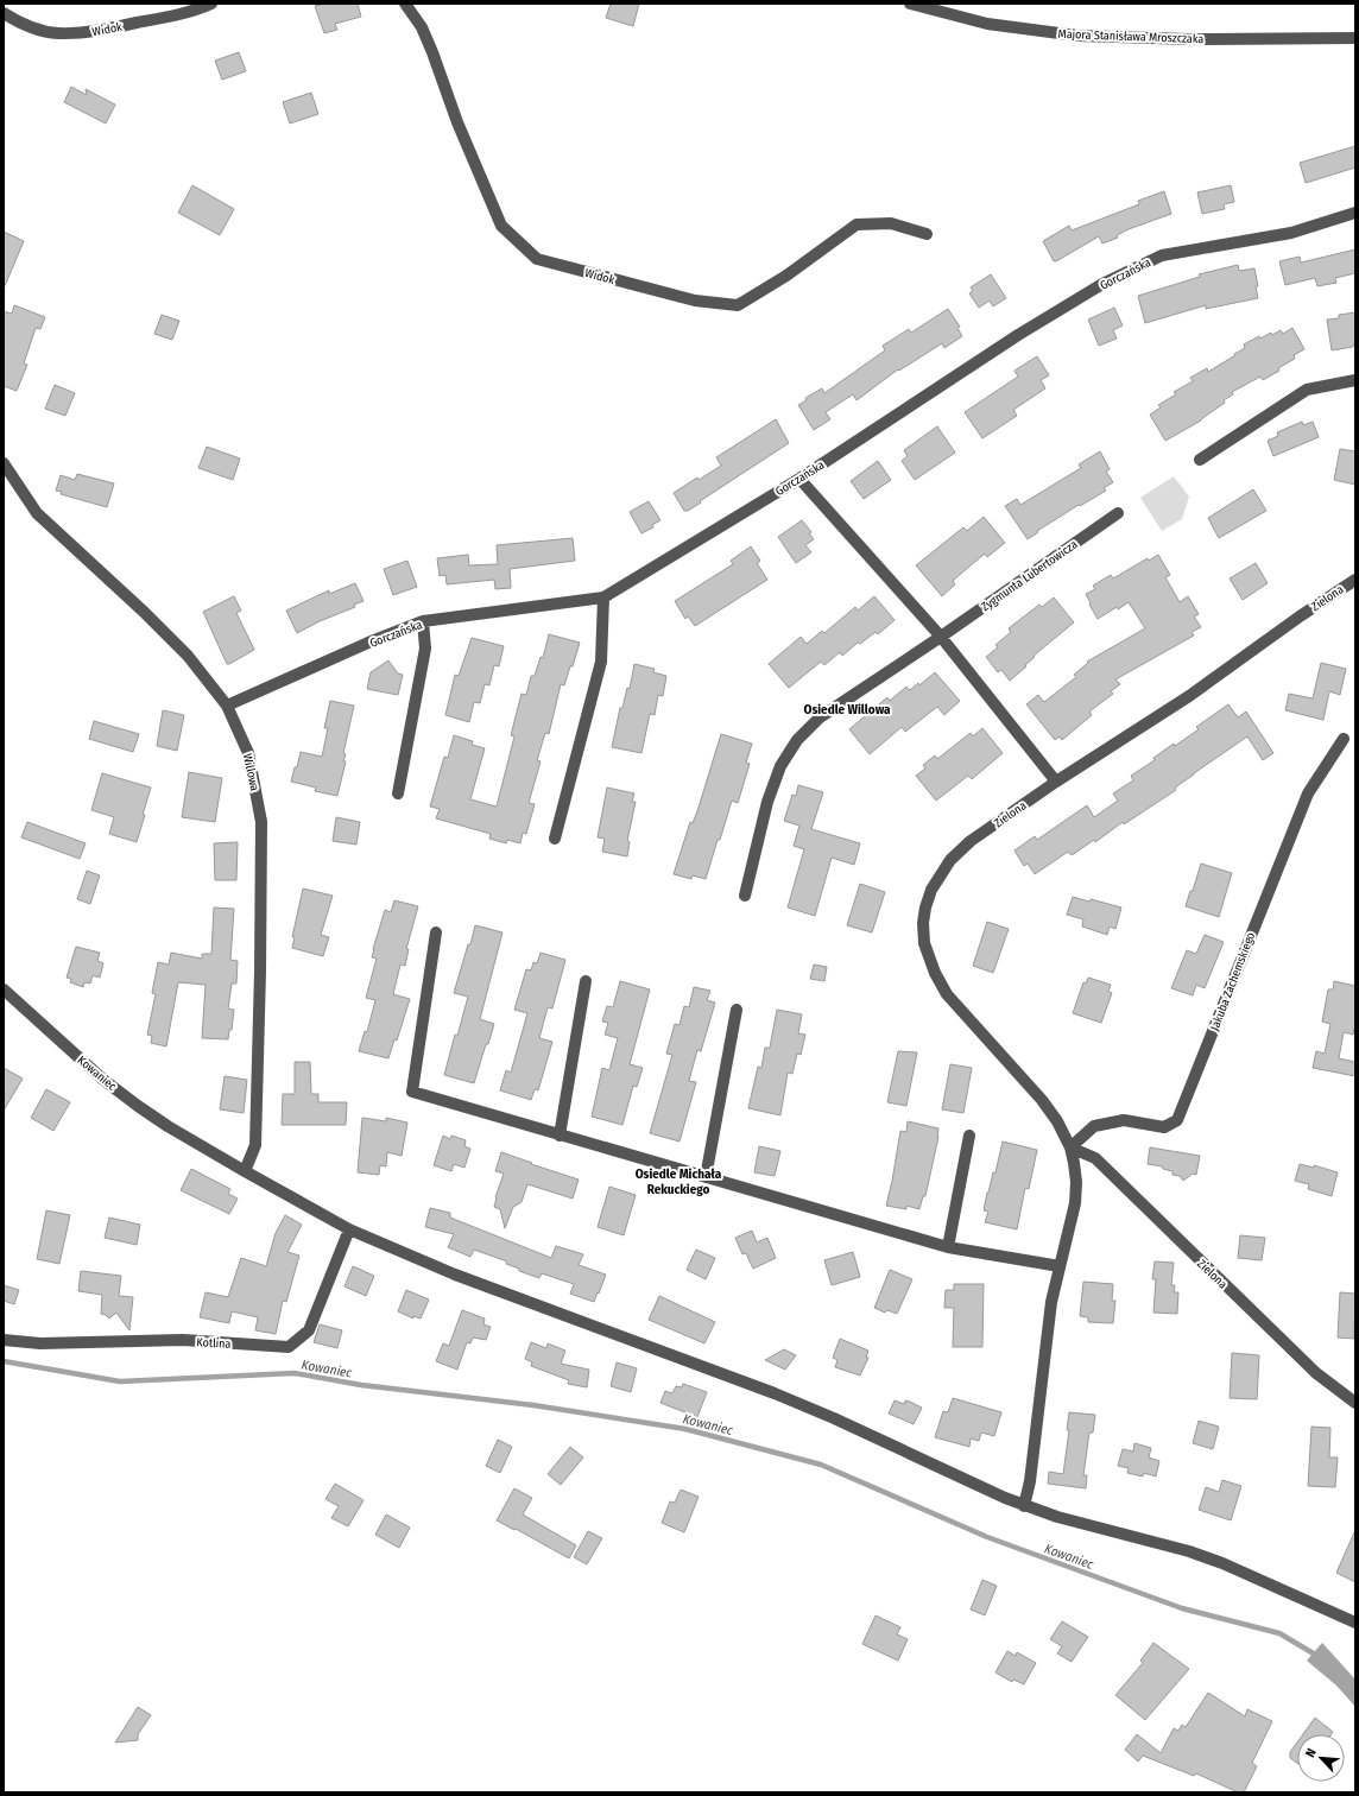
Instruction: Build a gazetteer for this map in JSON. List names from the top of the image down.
{
  "streets": {
    "street": [
      "Widok",
      "Majora Stanisława Mroszczaka",
      "Gorczańska",
      "Zygmunta Lubertowicza",
      "Zielona",
      "Willowa",
      "Jakuba Zachemskiego",
      "Kowaniec",
      "Kotlina"
    ]
  },
  "crossings": [
    ["Gorczańska", "Willowa"],
    ["Zielona", "Jakuba Zachemskiego"],
    ["Zielona", "Kowaniec"],
    ["Willowa", "Kowaniec"],
    ["Kowaniec", "Kotlina"]
  ],
  "districts": ["Osiedle Willowa", "Osiedle Michała Rekuckiego"],
  "water": ["Kowaniec"],
  "north": "top left"
}
